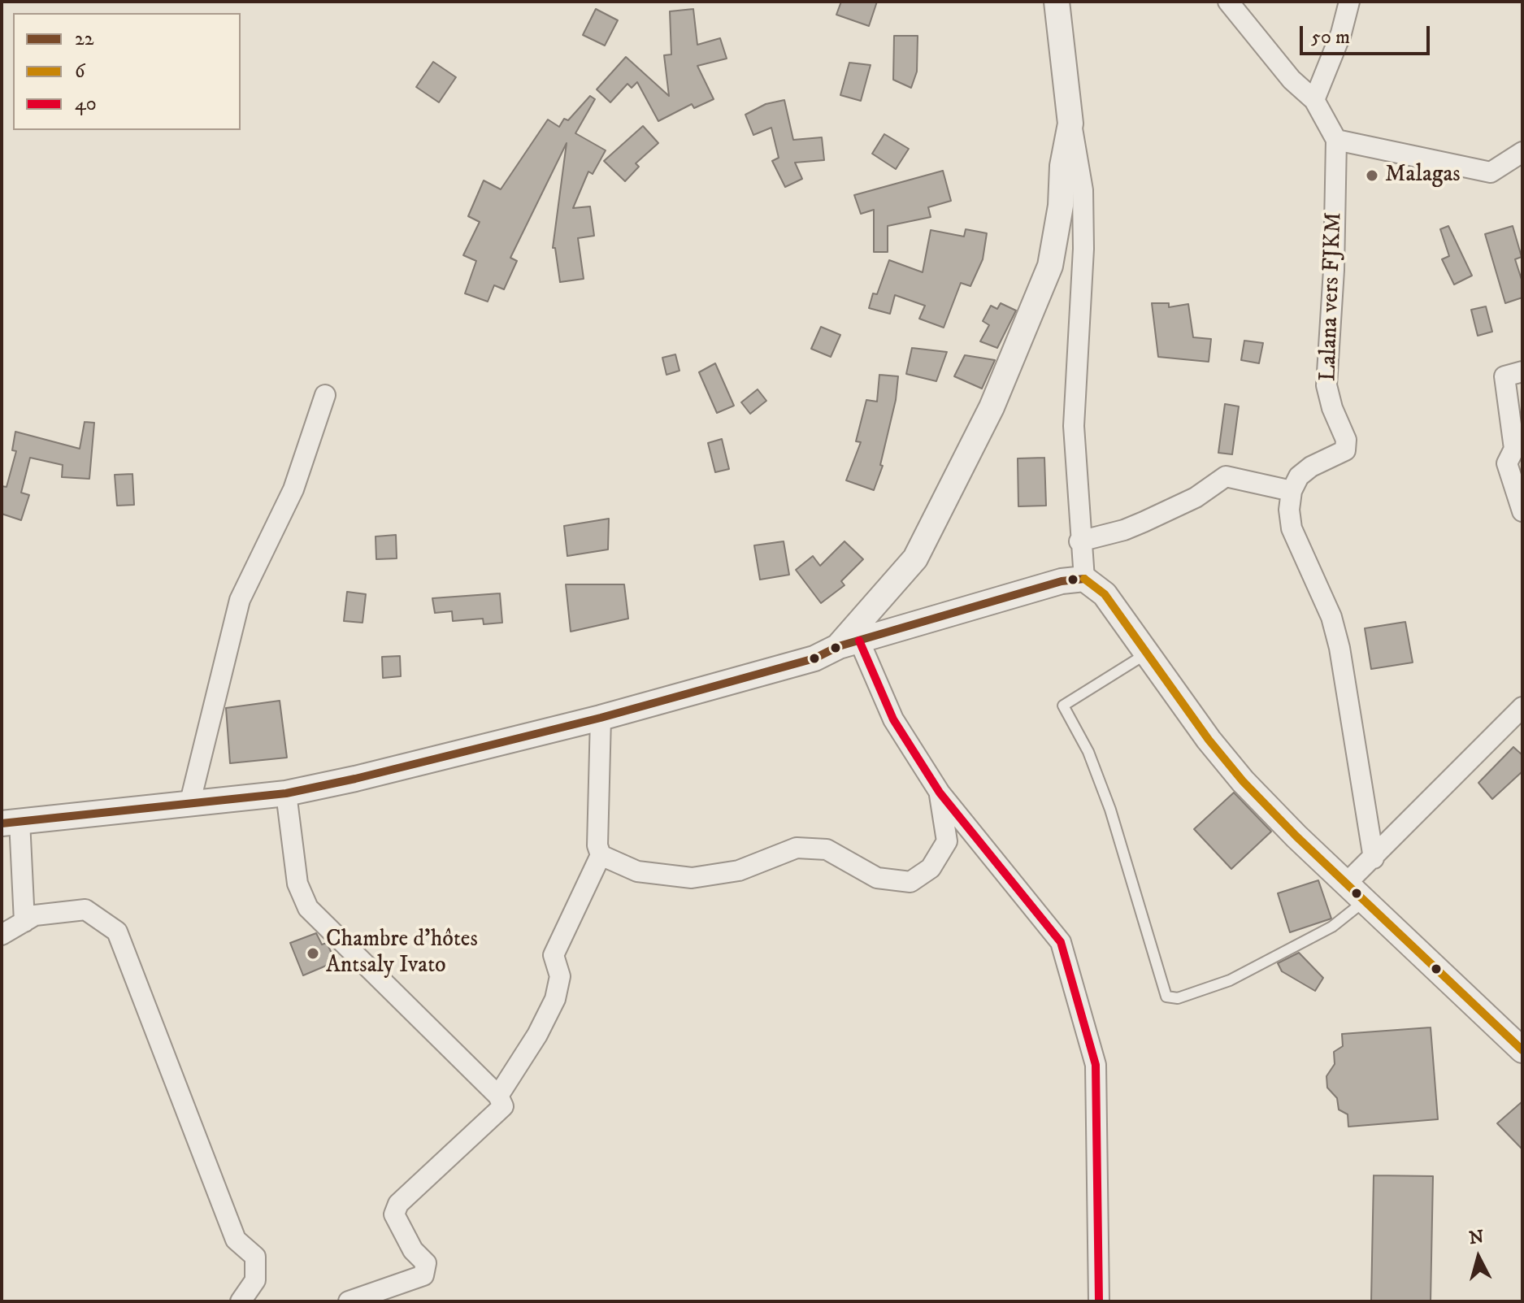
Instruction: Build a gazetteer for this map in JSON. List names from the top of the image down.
{
  "streets": {
    "street": ["Lalana vers FJKM"]
  },
  "places": ["Malagas", "Chambre d'hôtes Antsaly Ivato"],
  "lines": ["transit line 22", "transit line 6", "transit line 40"],
  "legend": ["22", "6", "40"],
  "scale_bar": "50 m",
  "north": "top"
}
